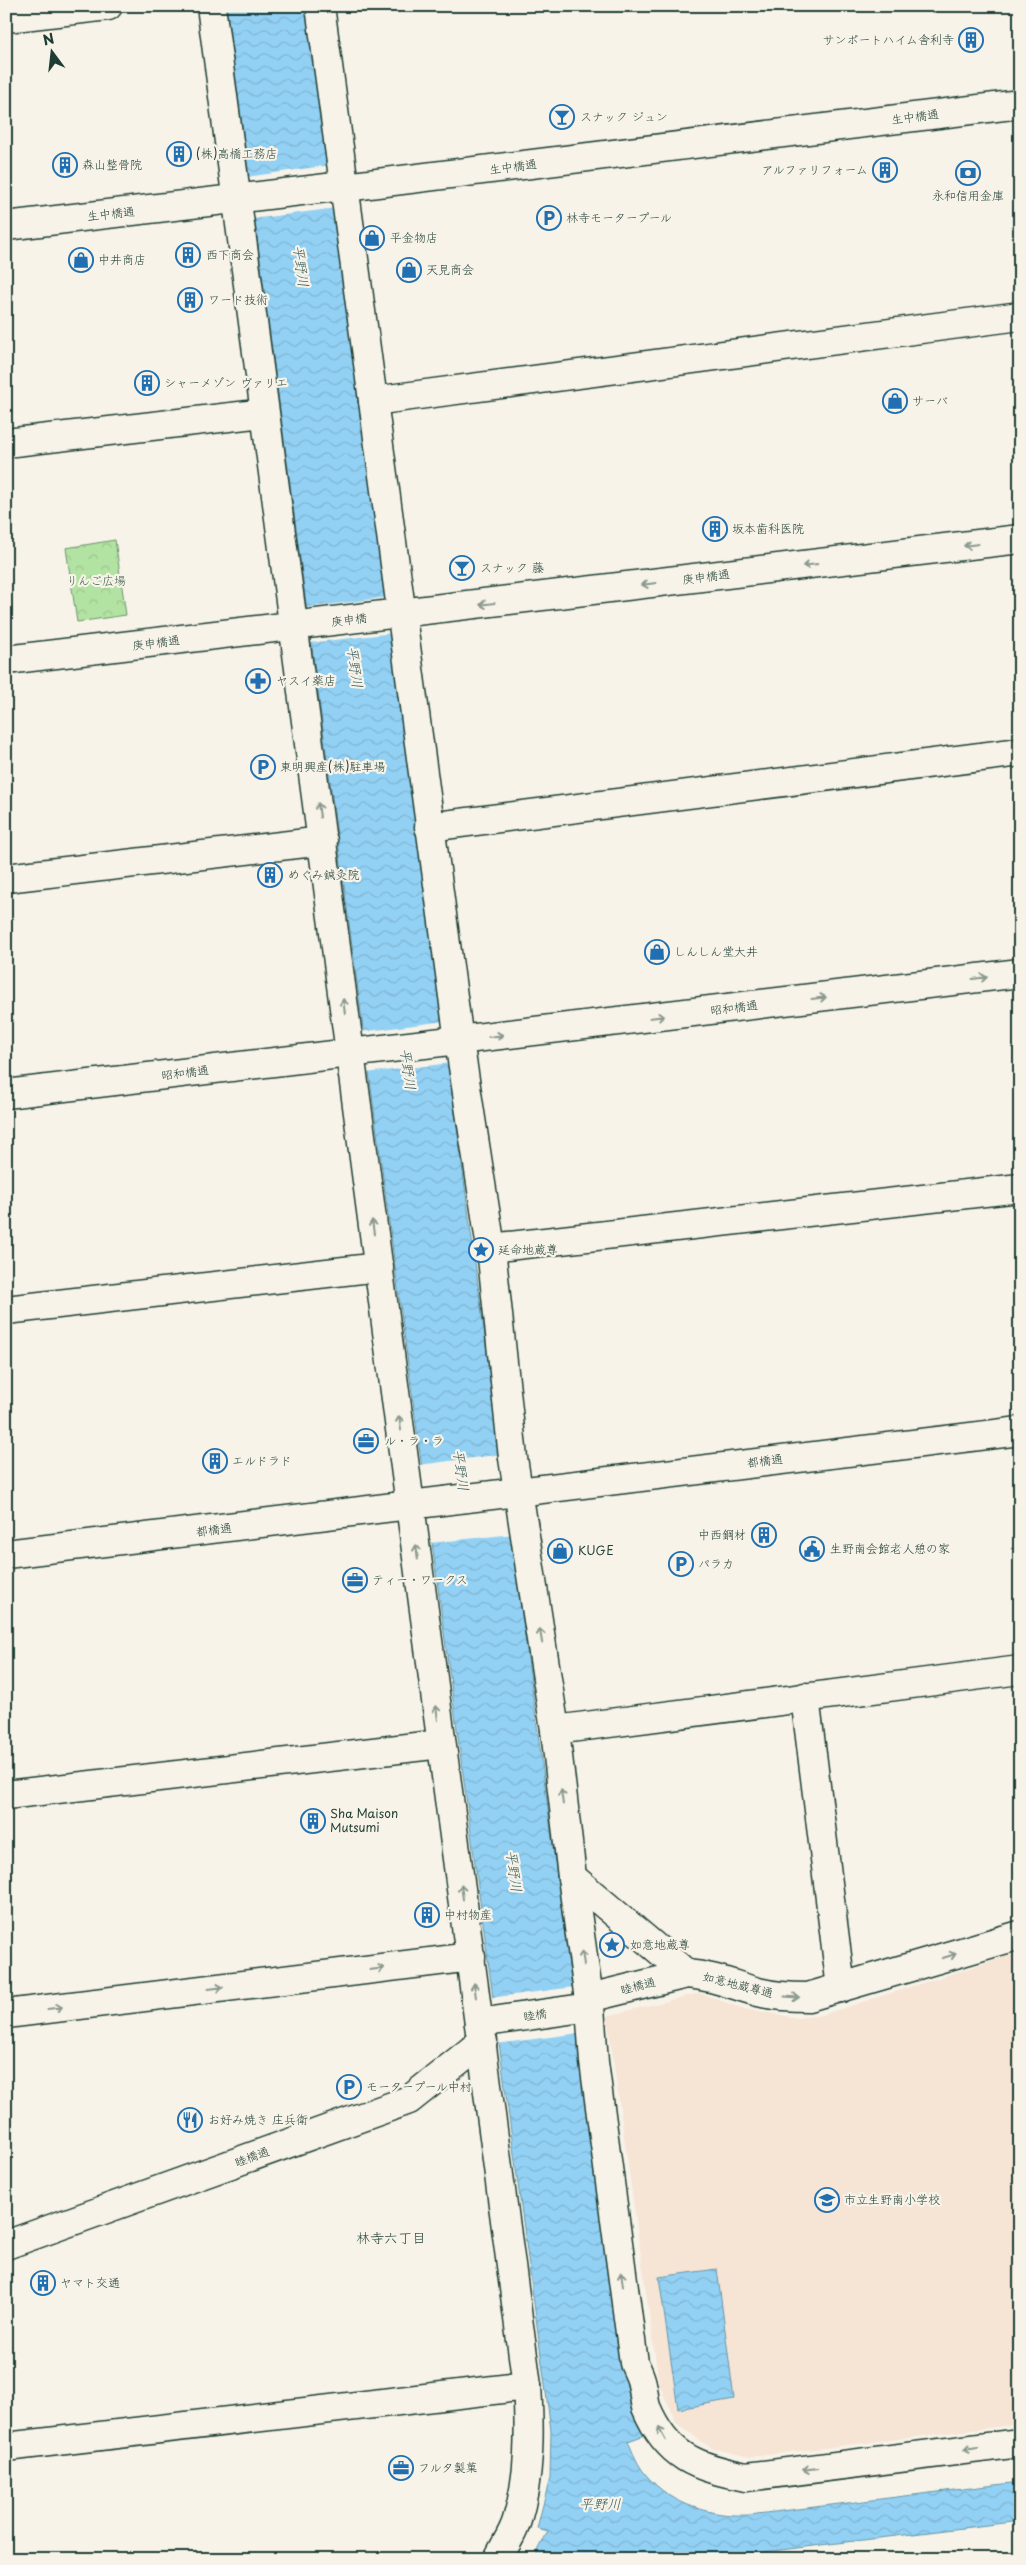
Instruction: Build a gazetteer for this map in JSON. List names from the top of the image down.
{
  "streets": {
    "street": [
      "生中橋通",
      "庚申橋通",
      "庚申橋",
      "昭和橋通",
      "都橋通",
      "如意地蔵尊通",
      "睦橋通",
      "睦橋"
    ]
  },
  "crossings": [
    ["庚申橋通", "庚申橋"],
    ["如意地蔵尊通", "睦橋通"],
    ["睦橋通", "睦橋"]
  ],
  "one_way": ["如意地蔵尊通"],
  "districts": ["林寺六丁目"],
  "water": ["平野川"],
  "parks": ["りんご広場"],
  "places": {
    "building": [
      "サンポートハイム舎利寺",
      "(株)高橋工務店",
      "森山整骨院",
      "アルファリフォーム",
      "西下商会",
      "ワード技術",
      "シャーメゾン ヴァリエ",
      "坂本歯科医院",
      "めぐみ鍼灸院",
      "エルドラド",
      "中西鋼材",
      "Sha Maison Mutsumi",
      "中村物産",
      "ヤマト交通"
    ],
    "bar": ["スナック ジュン", "スナック 藤"],
    "bank": ["永和信用金庫"],
    "parking": [
      "林寺モータープール",
      "東明興産(株)駐車場",
      "パラカ",
      "モータープール中村"
    ],
    "shop": [
      "平金物店",
      "中井商店",
      "天見商会",
      "サーバ",
      "しんしん堂大井",
      "KUGE"
    ],
    "pharmacy": ["ヤスイ薬店"],
    "place": ["延命地蔵尊", "如意地蔵尊"],
    "office": ["ル・ラ・ラ", "ティー・ワークス", "フルタ製菓"],
    "public building": ["生野南会館老人憩の家"],
    "restaurant": ["お好み焼き 庄兵衛"],
    "school or university": ["市立生野南小学校"]
  },
  "north": "top"
}
